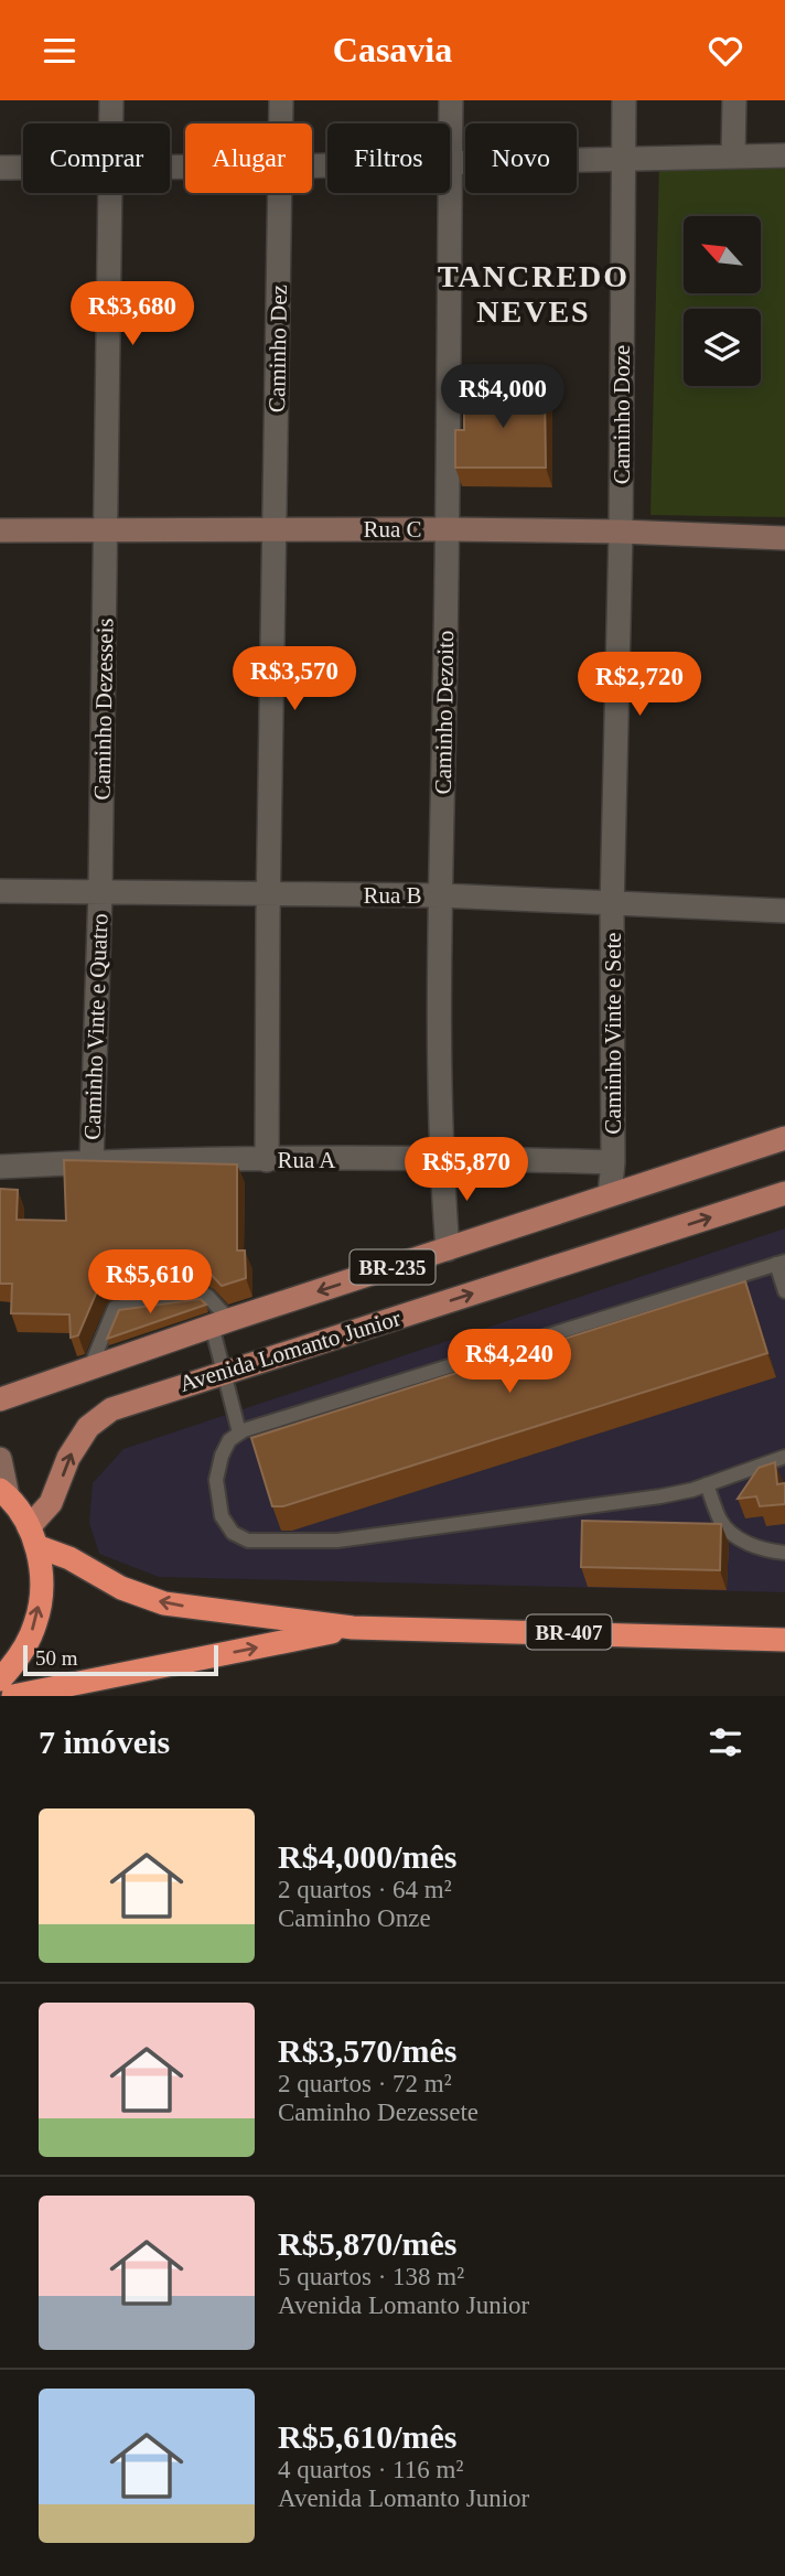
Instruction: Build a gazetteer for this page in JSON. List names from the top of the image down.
{
  "streets": {
    "highway": ["BR-407"],
    "main road": ["BR-235", "Avenida Lomanto Junior"],
    "street": [
      "Caminho Dez",
      "Caminho Doze",
      "Rua C",
      "Caminho Dezesseis",
      "Caminho Dezoito",
      "Rua B",
      "Caminho Vinte e Quatro",
      "Caminho Vinte e Sete",
      "Rua A"
    ]
  },
  "crossings": [
    ["Caminho Dez", "Rua C"],
    ["Caminho Dez", "Rua B"],
    ["Caminho Dez", "Rua A"],
    ["Caminho Doze", "Rua C"],
    ["Caminho Doze", "Rua B"],
    ["Caminho Doze", "Caminho Vinte e Sete"],
    ["Rua C", "Caminho Dezesseis"],
    ["Rua C", "Caminho Dezoito"],
    ["Caminho Dezesseis", "Rua B"],
    ["Caminho Dezesseis", "Caminho Vinte e Quatro"],
    ["Caminho Dezoito", "Rua B"],
    ["Caminho Dezoito", "Rua A"],
    ["Caminho Dezoito", "Avenida Lomanto Junior"],
    ["Rua B", "Caminho Vinte e Quatro"],
    ["Rua B", "Caminho Vinte e Sete"],
    ["Caminho Vinte e Quatro", "Rua A"],
    ["Caminho Vinte e Sete", "Rua A"],
    ["Caminho Vinte e Sete", "Avenida Lomanto Junior"]
  ],
  "districts": ["TANCREDO NEVES"],
  "scale_bar": "50 m",
  "north": "top left",
  "page": {
    "header": "Casavia",
    "chip": [
      "Comprar",
      "Alugar",
      "Filtros",
      "Novo"
    ],
    "price": [
      "R$3,680",
      "R$4,000",
      "R$3,570",
      "R$2,720",
      "R$5,870",
      "R$5,610",
      "R$4,240"
    ],
    "scale": "50 m",
    "heading": "7 imóveis",
    "list": [
      {
        "name": "R$4,000/mês",
        "note": "2 quartos · 64 m² · Caminho Onze"
      },
      {
        "name": "R$3,570/mês",
        "note": "2 quartos · 72 m² · Caminho Dezessete"
      },
      {
        "name": "R$5,870/mês",
        "note": "5 quartos · 138 m² · Avenida Lomanto Junior"
      },
      {
        "name": "R$5,610/mês",
        "note": "4 quartos · 116 m² · Avenida Lomanto Junior"
      }
    ]
  }
}
